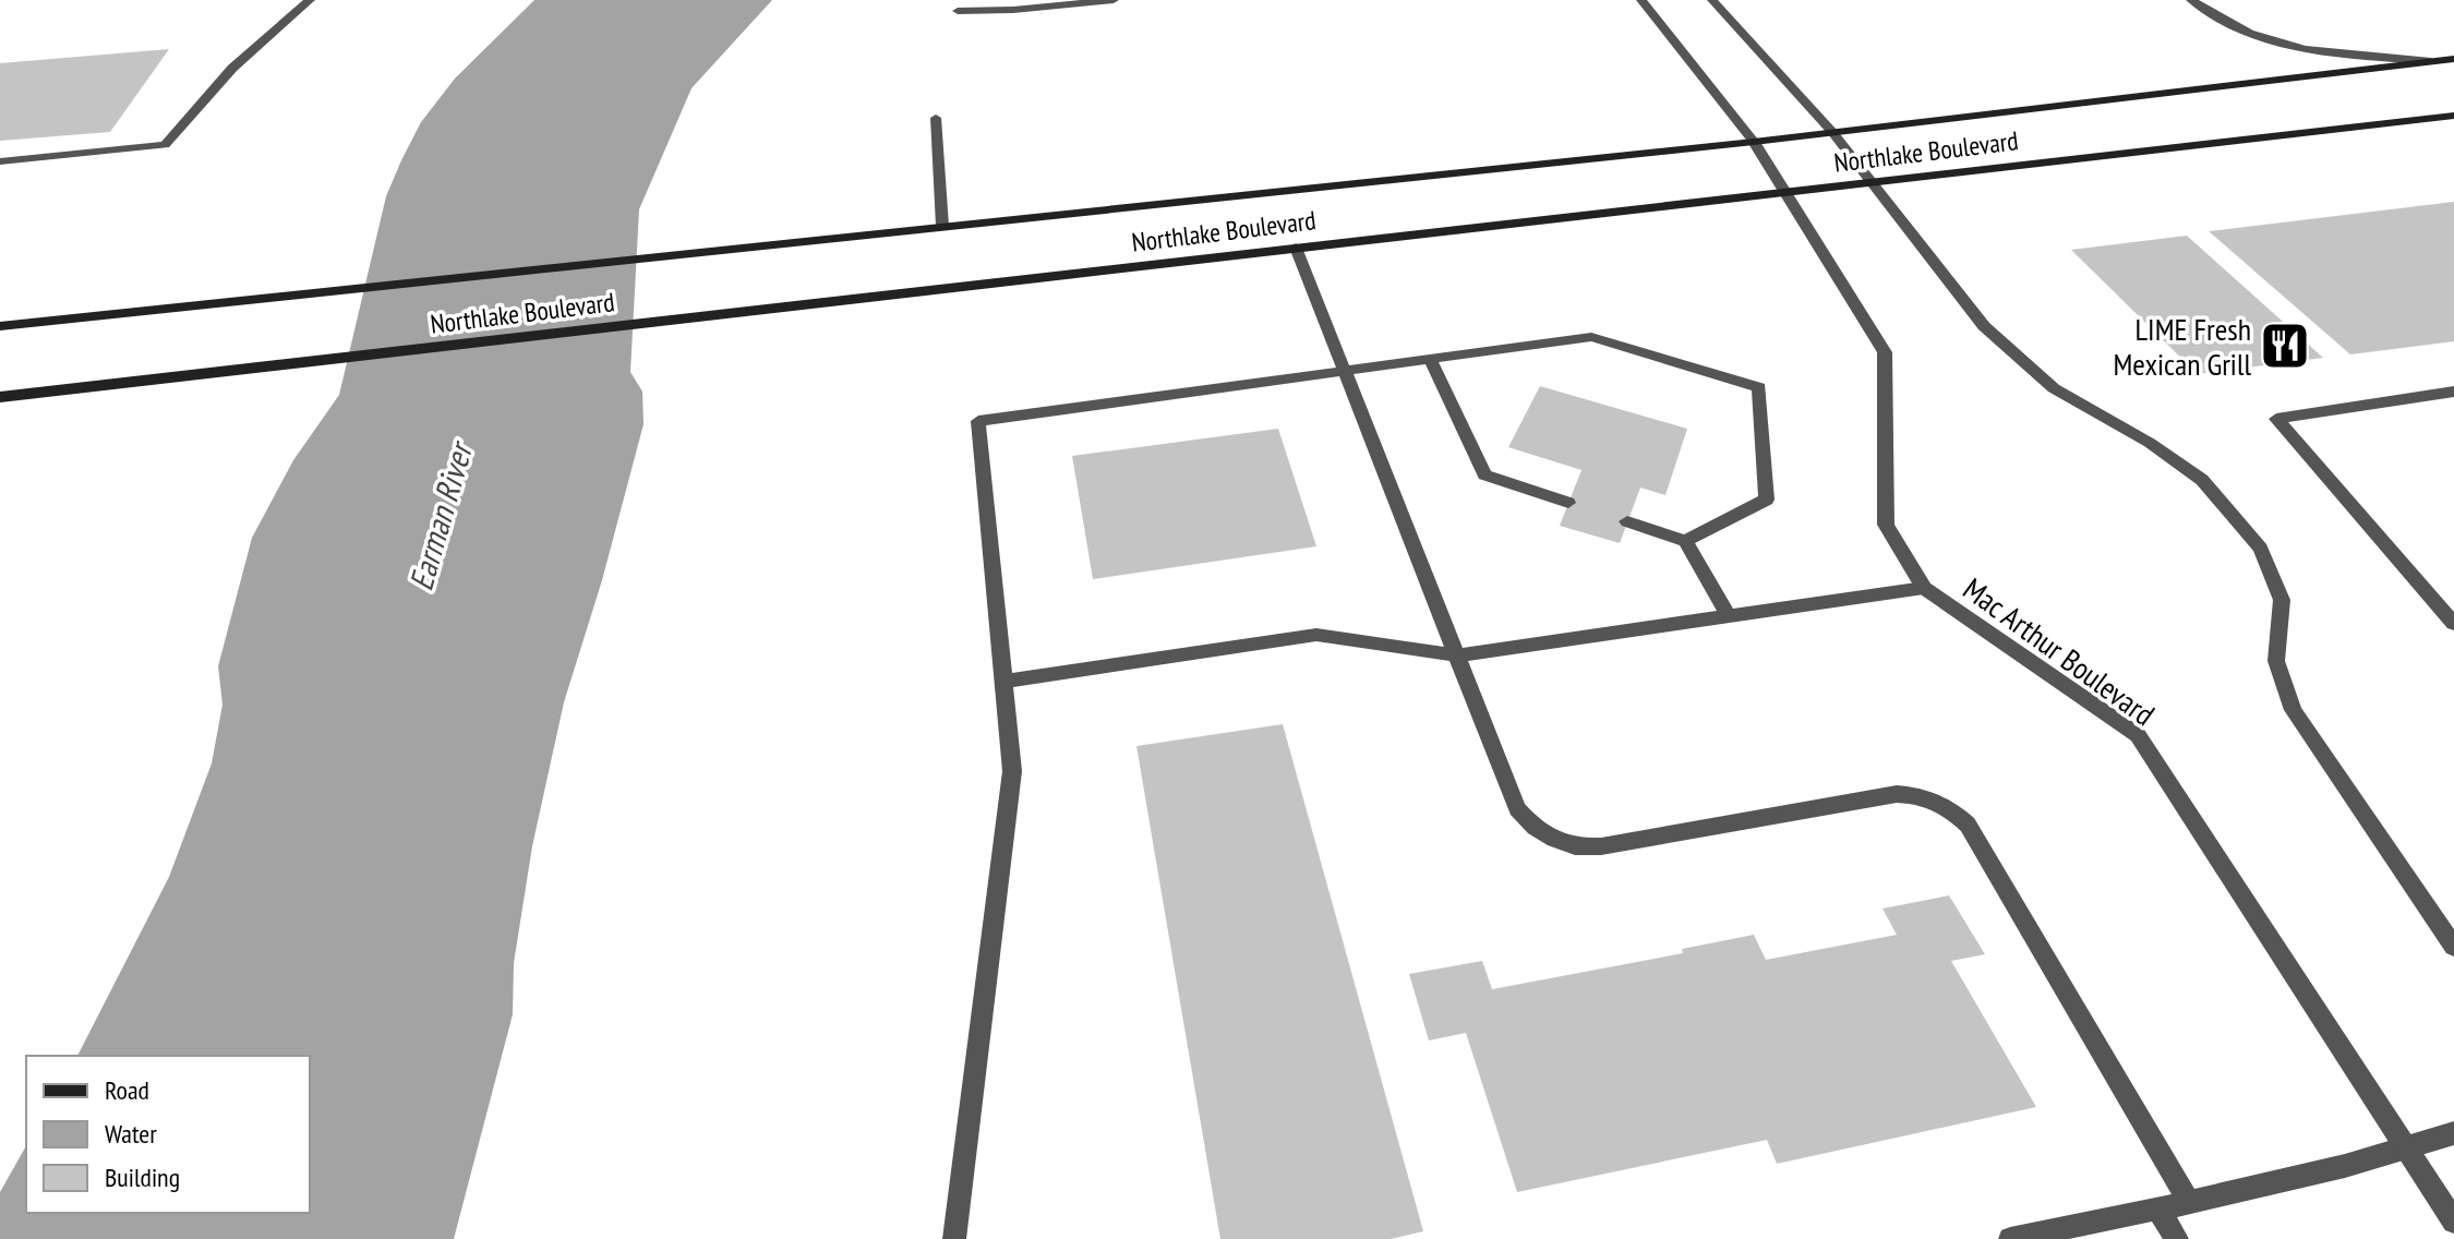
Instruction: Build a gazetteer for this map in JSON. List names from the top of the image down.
{
  "streets": {
    "main road": ["Northlake Boulevard"],
    "street": ["Mac Arthur Boulevard"]
  },
  "crossings": [
    ["Northlake Boulevard", "Mac Arthur Boulevard"]
  ],
  "water": ["Earman River"],
  "places": {
    "restaurant": ["LIME Fresh Mexican Grill"]
  },
  "legend": ["Road", "Water", "Building"]
}
